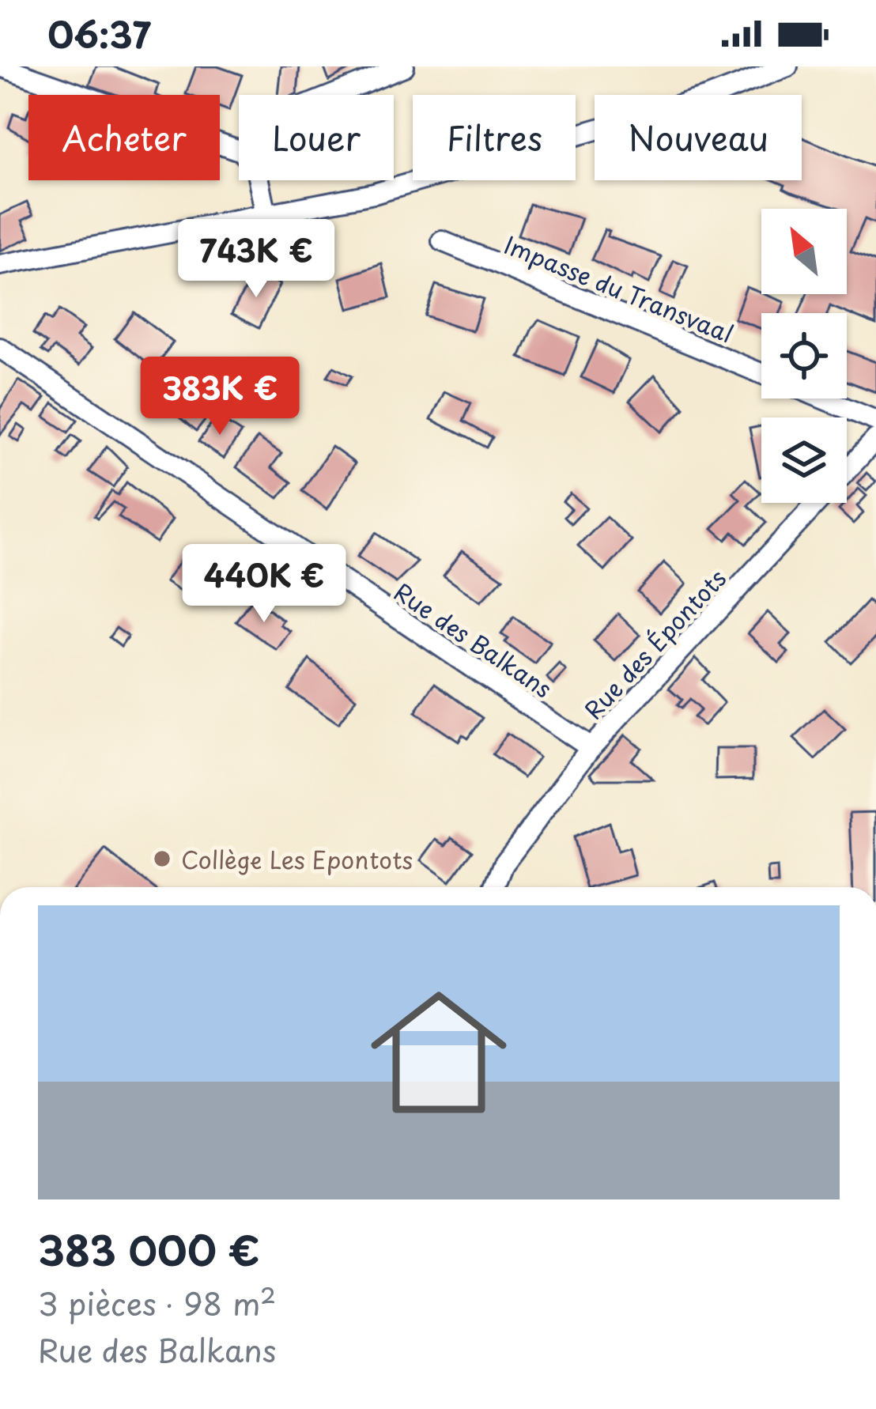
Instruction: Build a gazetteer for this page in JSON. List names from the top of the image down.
{
  "streets": {
    "street": ["Impasse du Transvaal", "Rue des Balkans", "Rue des Épontots"]
  },
  "crossings": [
    ["Rue des Balkans", "Rue des Épontots"]
  ],
  "places": ["Collège Les Epontots"],
  "north": "top left",
  "page": {
    "status": "06:37",
    "chip": [
      "Acheter",
      "Louer",
      "Filtres",
      "Nouveau"
    ],
    "price": ["743K €", "383K €", "440K €"],
    "list": [
      {
        "name": "383 000 €",
        "note": "3 pièces · 98 m² · Rue des Balkans"
      }
    ]
  }
}
